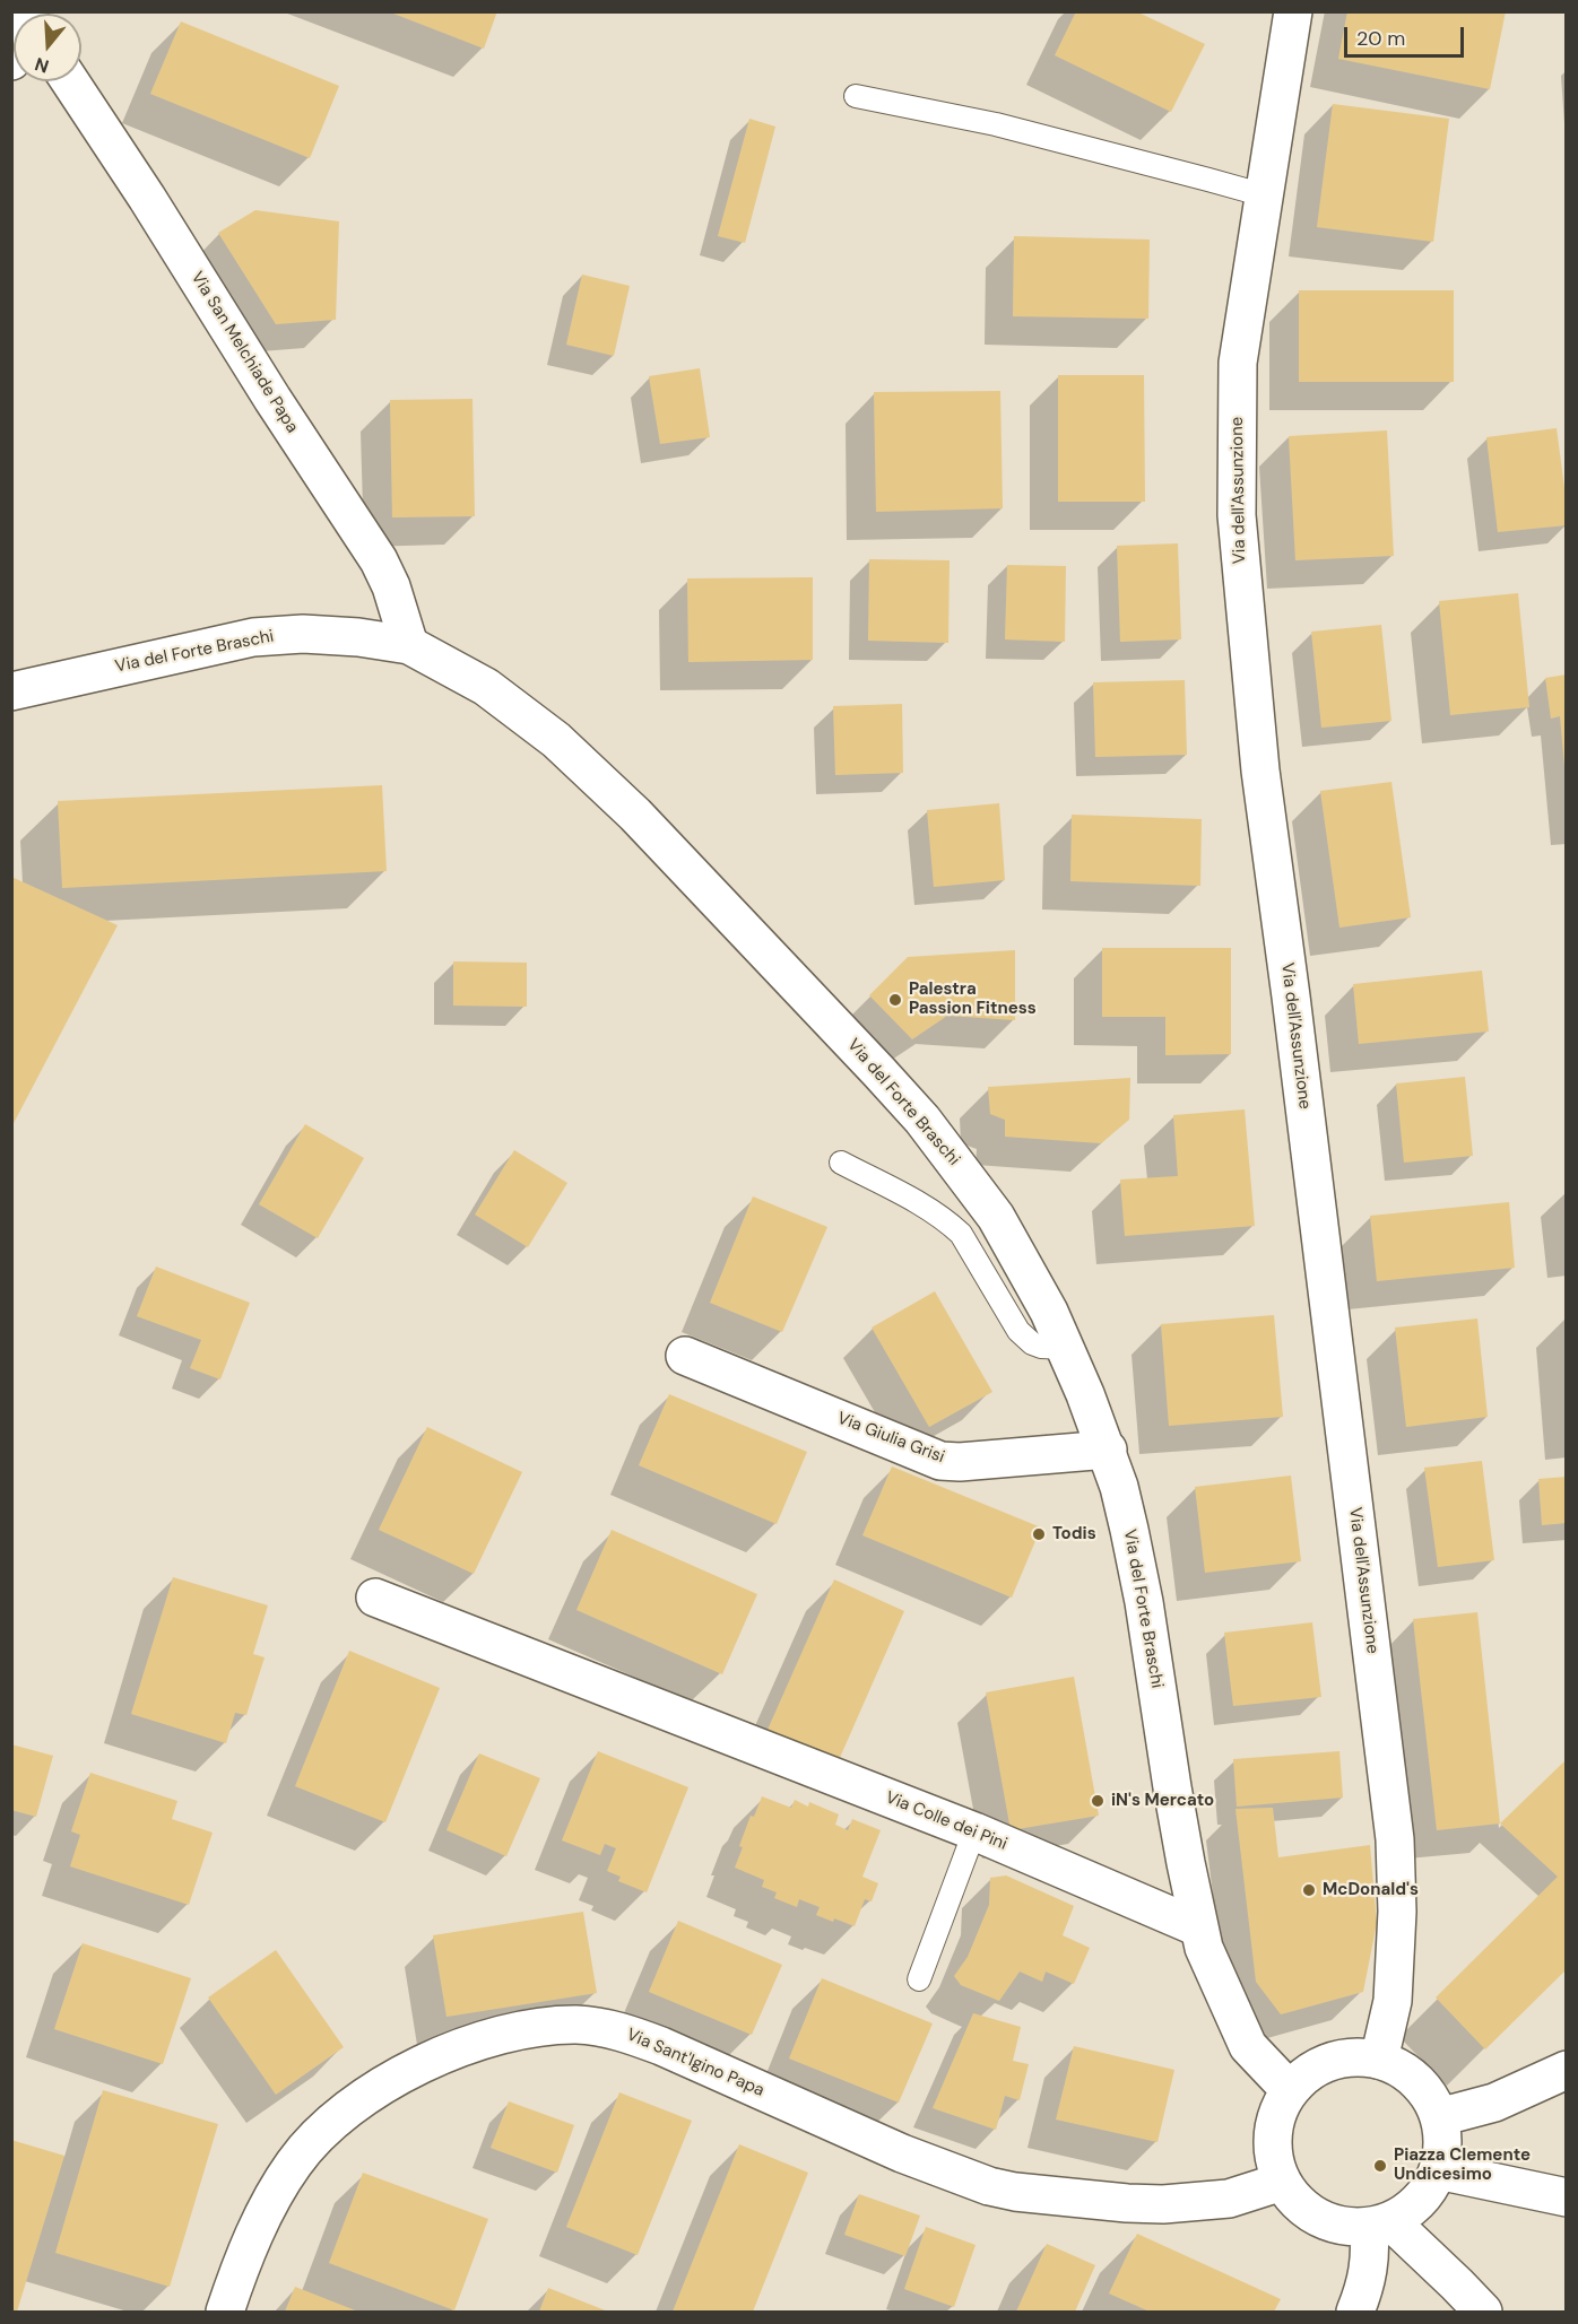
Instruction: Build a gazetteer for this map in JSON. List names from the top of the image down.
{
  "streets": {
    "street": [
      "Via San Melchiade Papa",
      "Via dell'Assunzione",
      "Via del Forte Braschi",
      "Via Giulia Grisi",
      "Via Colle dei Pini",
      "Via Sant'Igino Papa"
    ]
  },
  "crossings": [
    ["Via San Melchiade Papa", "Via del Forte Braschi"],
    ["Via dell'Assunzione", "Via del Forte Braschi"],
    ["Via dell'Assunzione", "Via Sant'Igino Papa"],
    ["Via del Forte Braschi", "Via Giulia Grisi"],
    ["Via del Forte Braschi", "Via Colle dei Pini"],
    ["Via del Forte Braschi", "Via Sant'Igino Papa"]
  ],
  "places": [
    "Palestra Passion Fitness",
    "Todis",
    "iN's Mercato",
    "McDonald's",
    "Piazza Clemente Undicesimo"
  ],
  "scale_bar": "20 m",
  "north": "bottom"
}
